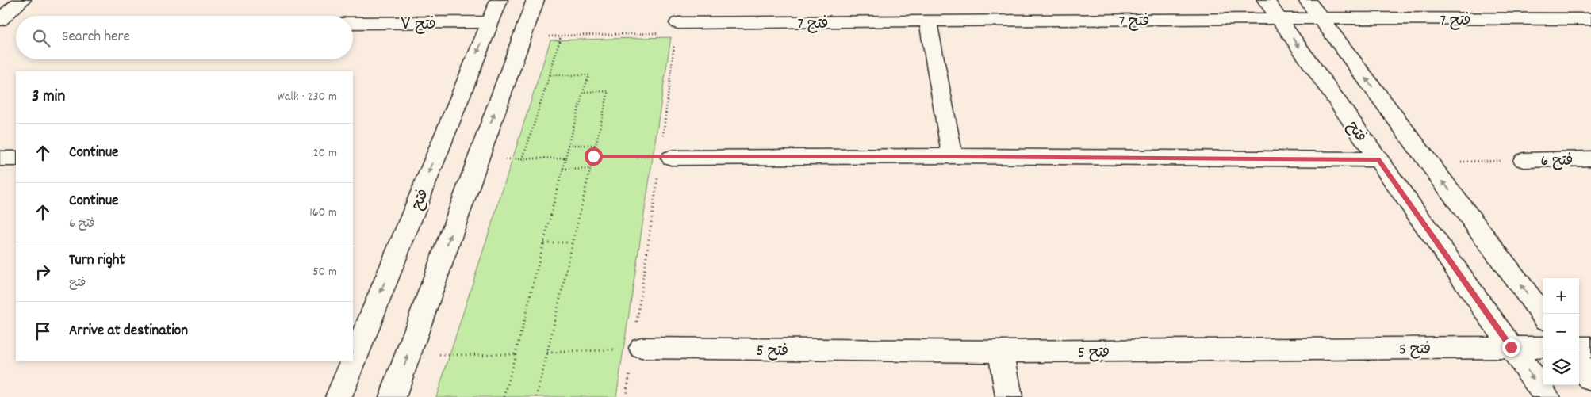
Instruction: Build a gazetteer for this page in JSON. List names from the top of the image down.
{
  "streets": {
    "street": [
      "فتح 7",
      "فتح ۷",
      "فتح",
      "فتح 6",
      "فتح 5"
    ]
  },
  "crossings": [
    ["فتح 7", "فتح"],
    ["فتح ۷", "فتح"],
    ["فتح", "فتح 5"]
  ],
  "page": {
    "search": "Search here",
    "heading": ["3 min", "Walk · 230 m"],
    "list": [
      ["Continue", "20 m"],
      ["Continue", "فتح 6", "160 m"],
      ["Turn right", "فتح", "50 m"],
      "Arrive at destination"
    ],
    "map_buttons": ["+", "−"]
  }
}
